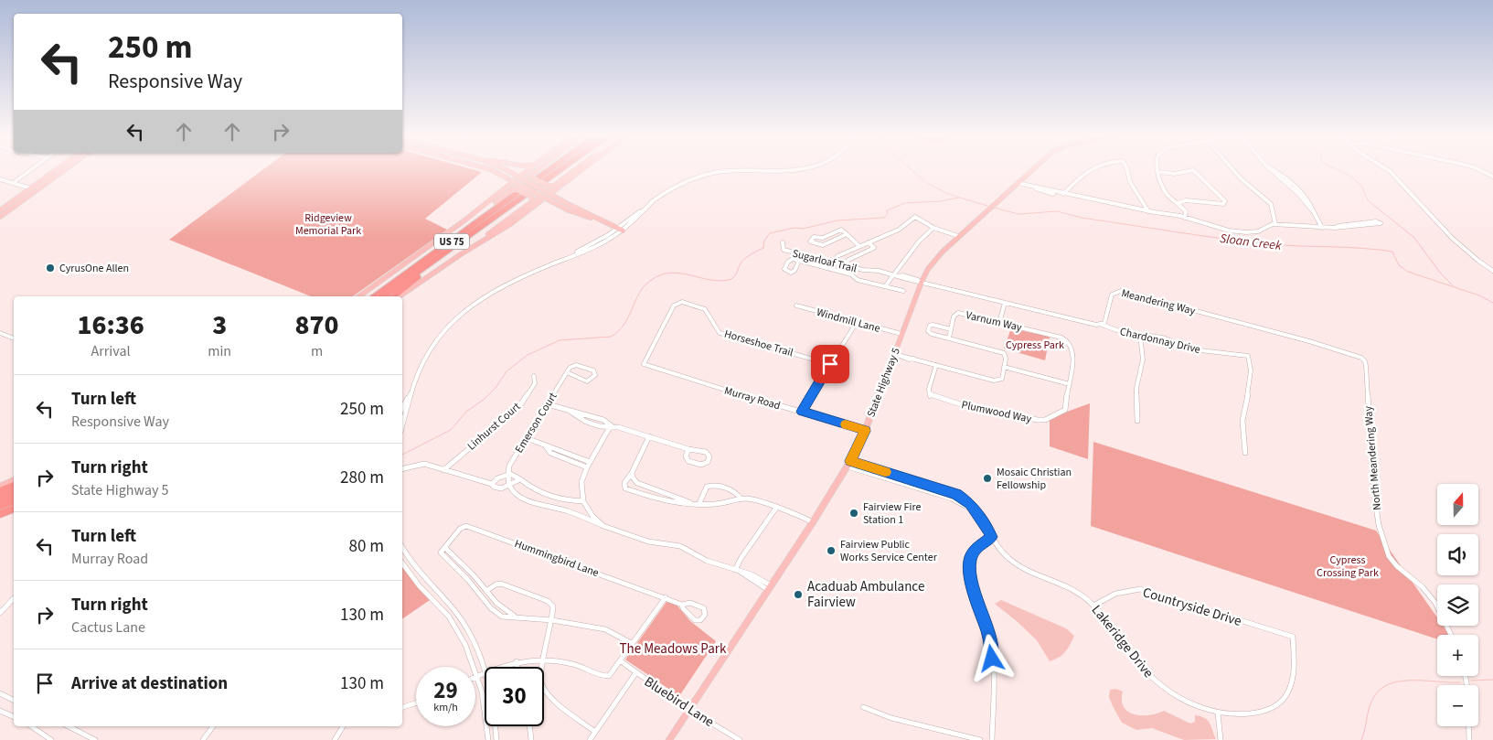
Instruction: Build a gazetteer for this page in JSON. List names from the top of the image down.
{
  "streets": {
    "highway": ["US 75"],
    "main road": ["State Highway 5"],
    "street": [
      "Sugarloaf Trail",
      "Meandering Way",
      "Windmill Lane",
      "Varnum Way",
      "Chardonnay Drive",
      "Horseshoe Trail",
      "Murray Road",
      "Plumwood Way",
      "Emerson Court",
      "Linhurst Court",
      "North Meandering Way",
      "Hummingbird Lane",
      "Countryside Drive",
      "Lakeridge Drive",
      "Bluebird Lane"
    ]
  },
  "crossings": [
    ["Sugarloaf Trail", "State Highway 5"],
    ["Meandering Way", "Chardonnay Drive"],
    ["Meandering Way", "North Meandering Way"],
    ["Windmill Lane", "State Highway 5"],
    ["Varnum Way", "Plumwood Way"],
    ["Horseshoe Trail", "Murray Road"],
    ["State Highway 5", "Murray Road"],
    ["State Highway 5", "Lakeridge Drive"],
    ["State Highway 5", "Bluebird Lane"],
    ["Countryside Drive", "Lakeridge Drive"]
  ],
  "water": ["Sloan Creek"],
  "parks": [
    "Ridgeview Memorial Park",
    "Cypress Park",
    "Cypress Crossing Park",
    "The Meadows Park"
  ],
  "places": [
    "CyrusOne Allen",
    "Mosaic Christian Fellowship",
    "Fairview Fire Station 1",
    "Fairview Public Works Service Center",
    "Acaduab Ambulance Fairview"
  ],
  "north": "top",
  "page": {
    "turn": ["250 m", "Responsive Way"],
    "eta": [
      "16:36",
      "Arrival",
      "3",
      "min",
      "870",
      "m"
    ],
    "list": [
      {
        "name": "Turn left",
        "note": "Responsive Way",
        "value": "250 m"
      },
      {
        "name": "Turn right",
        "note": "State Highway 5",
        "value": "280 m"
      },
      {
        "name": "Turn left",
        "note": "Murray Road",
        "value": "80 m"
      },
      {
        "name": "Turn right",
        "note": "Cactus Lane",
        "value": "130 m"
      },
      {
        "name": "Arrive at destination",
        "value": "130 m"
      }
    ],
    "map_buttons": ["+", "−"],
    "speed": "29 km/h",
    "limit": "30"
  }
}
